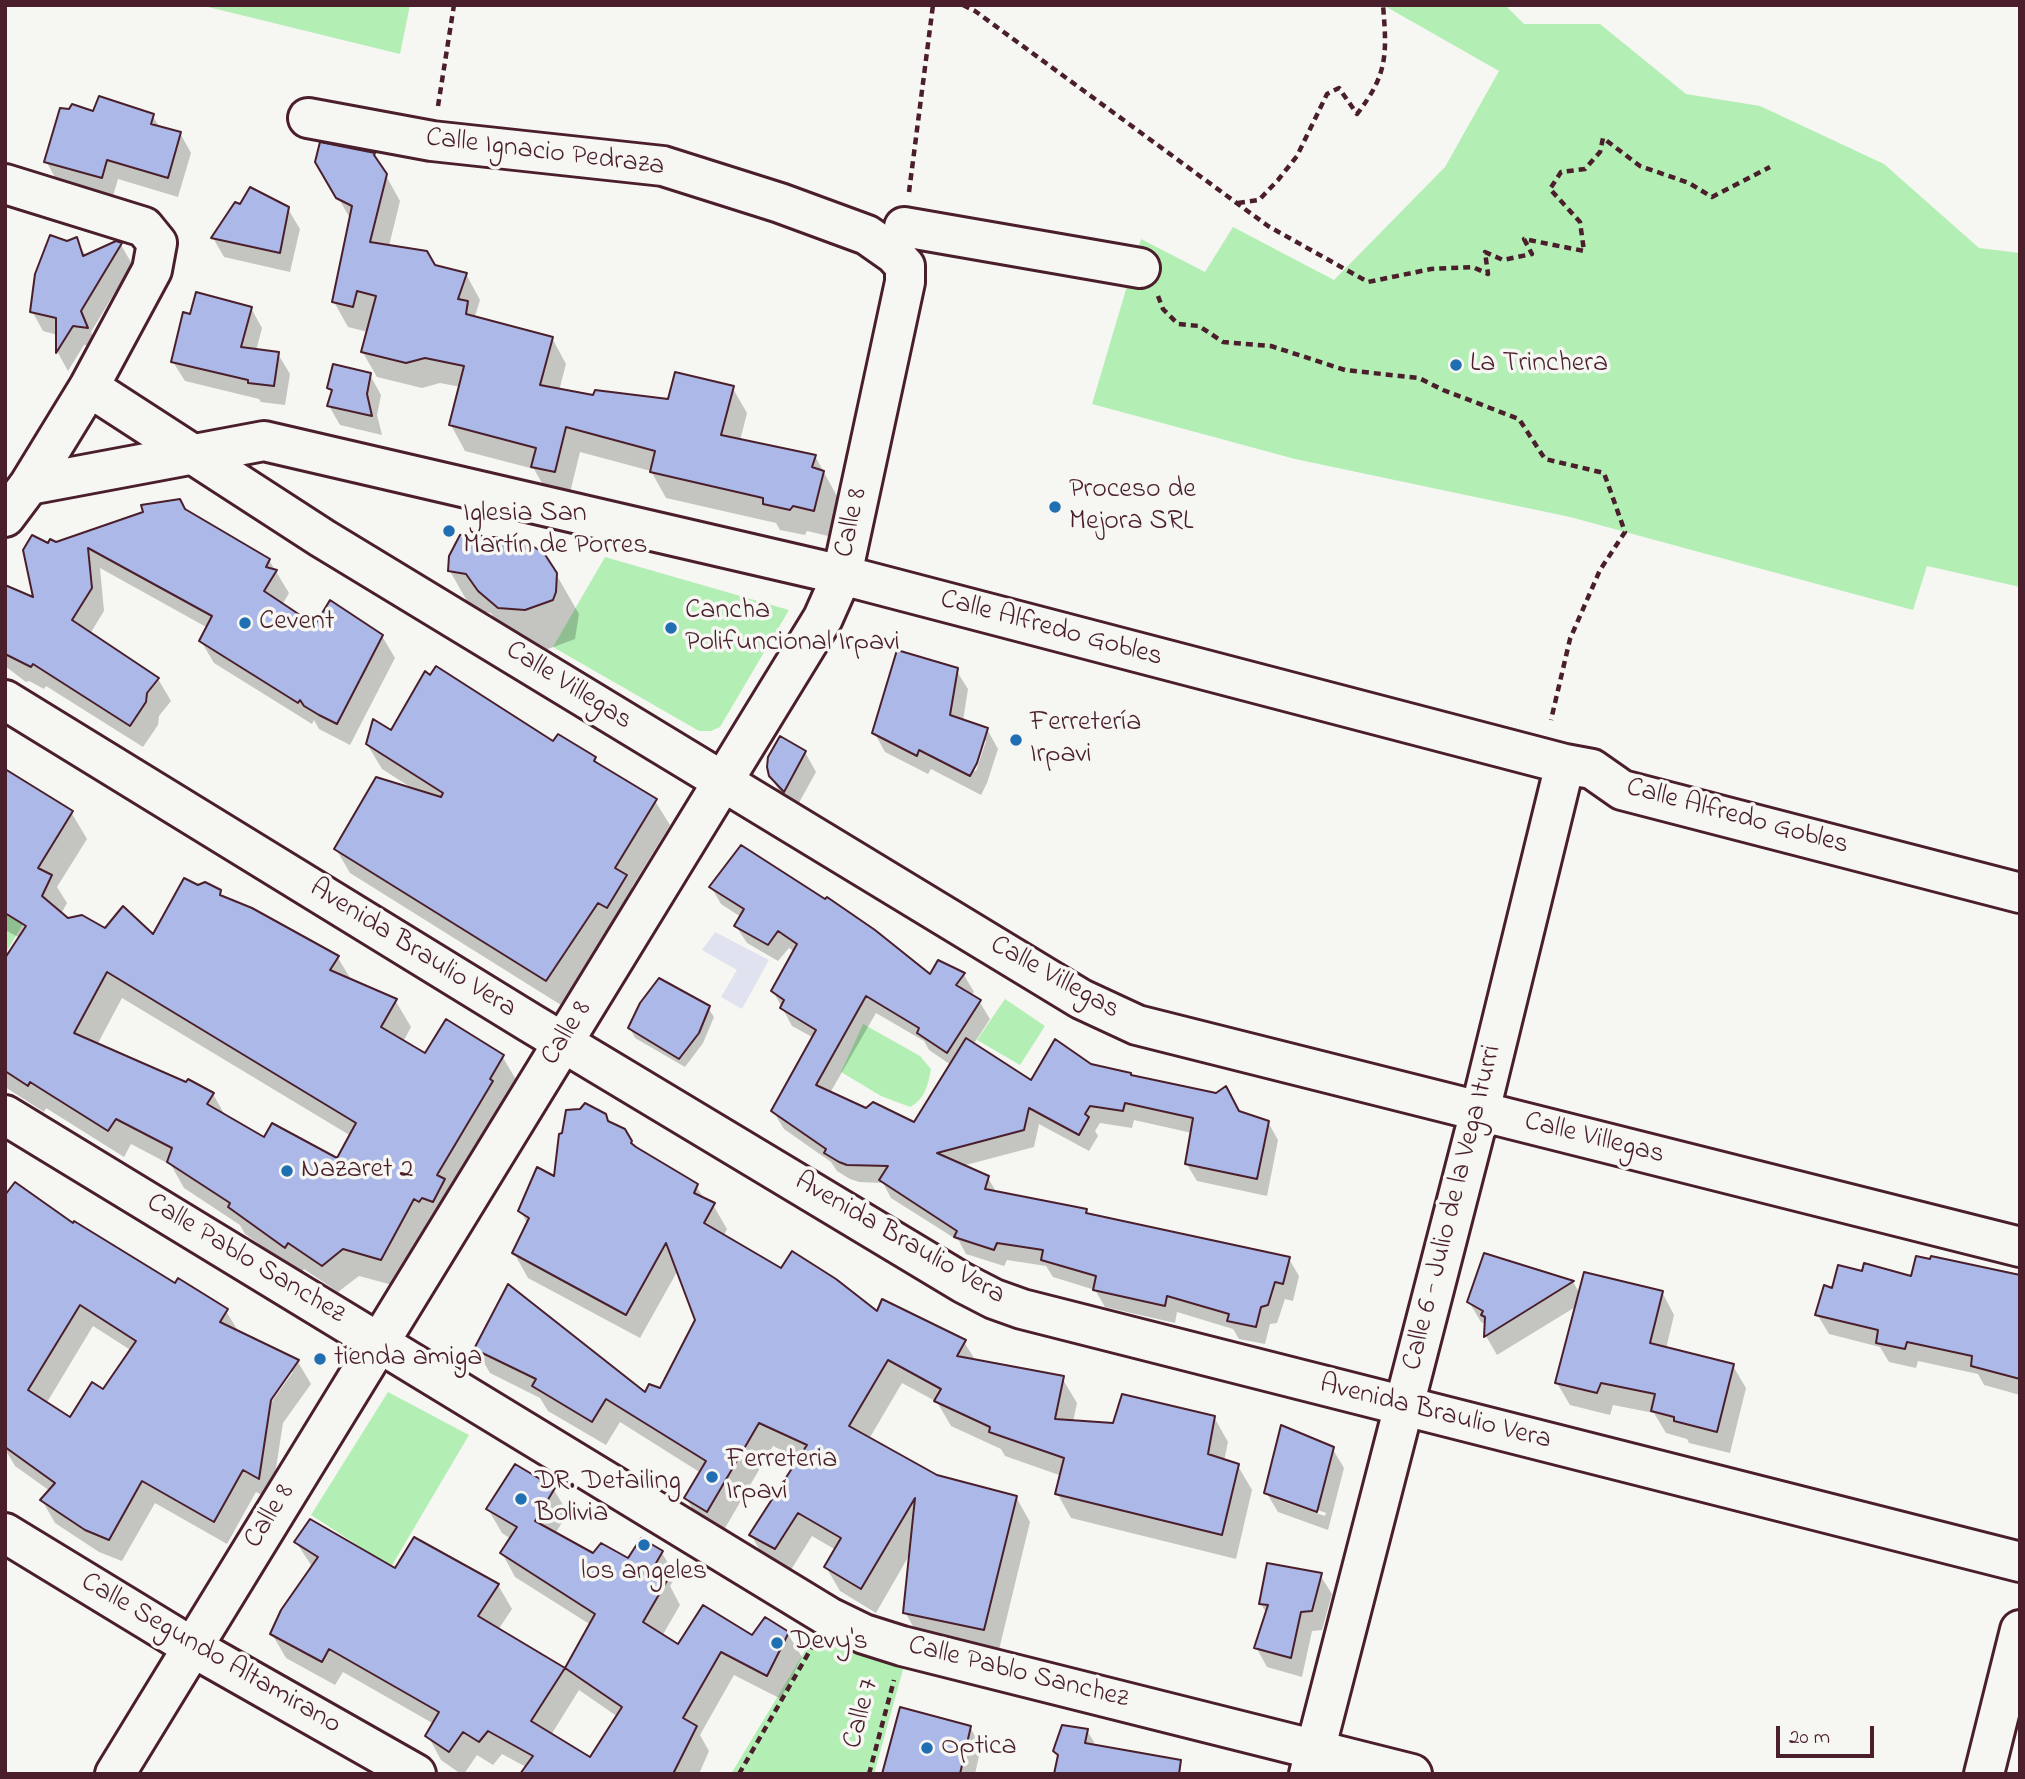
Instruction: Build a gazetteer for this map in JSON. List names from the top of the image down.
{
  "streets": {
    "street": [
      "Calle Ignacio Pedraza",
      "Calle 8",
      "Calle Alfredo Gobles",
      "Calle Villegas",
      "Avenida Braulio Vera",
      "Calle 6 - Julio de la Vega Iturri",
      "Calle Pablo Sanchez",
      "Calle Segundo Altamirano"
    ],
    "path": ["Calle 7"]
  },
  "crossings": [
    ["Calle Ignacio Pedraza", "Calle 8"],
    ["Calle 8", "Calle Alfredo Gobles"],
    ["Calle 8", "Calle Villegas"],
    ["Calle 8", "Avenida Braulio Vera"],
    ["Calle 8", "Calle Pablo Sanchez"],
    ["Calle 8", "Calle Segundo Altamirano"],
    ["Calle Alfredo Gobles", "Calle Villegas"],
    ["Calle Alfredo Gobles", "Calle 6 - Julio de la Vega Iturri"],
    ["Calle Villegas", "Calle 6 - Julio de la Vega Iturri"],
    ["Avenida Braulio Vera", "Calle 6 - Julio de la Vega Iturri"],
    ["Calle 6 - Julio de la Vega Iturri", "Calle Pablo Sanchez"]
  ],
  "places": [
    "La Trinchera",
    "Proceso de Mejora SRL",
    "Iglesia San Martín de Porres",
    "Cevent",
    "Cancha Polifuncional Irpavi",
    "Ferretería Irpavi",
    "Nazaret 2",
    "tienda amiga",
    "Ferreteria Irpavi",
    "DR. Detailing Bolivia",
    "los angeles",
    "Devy's",
    "Optica"
  ],
  "scale_bar": "20 m"
}
